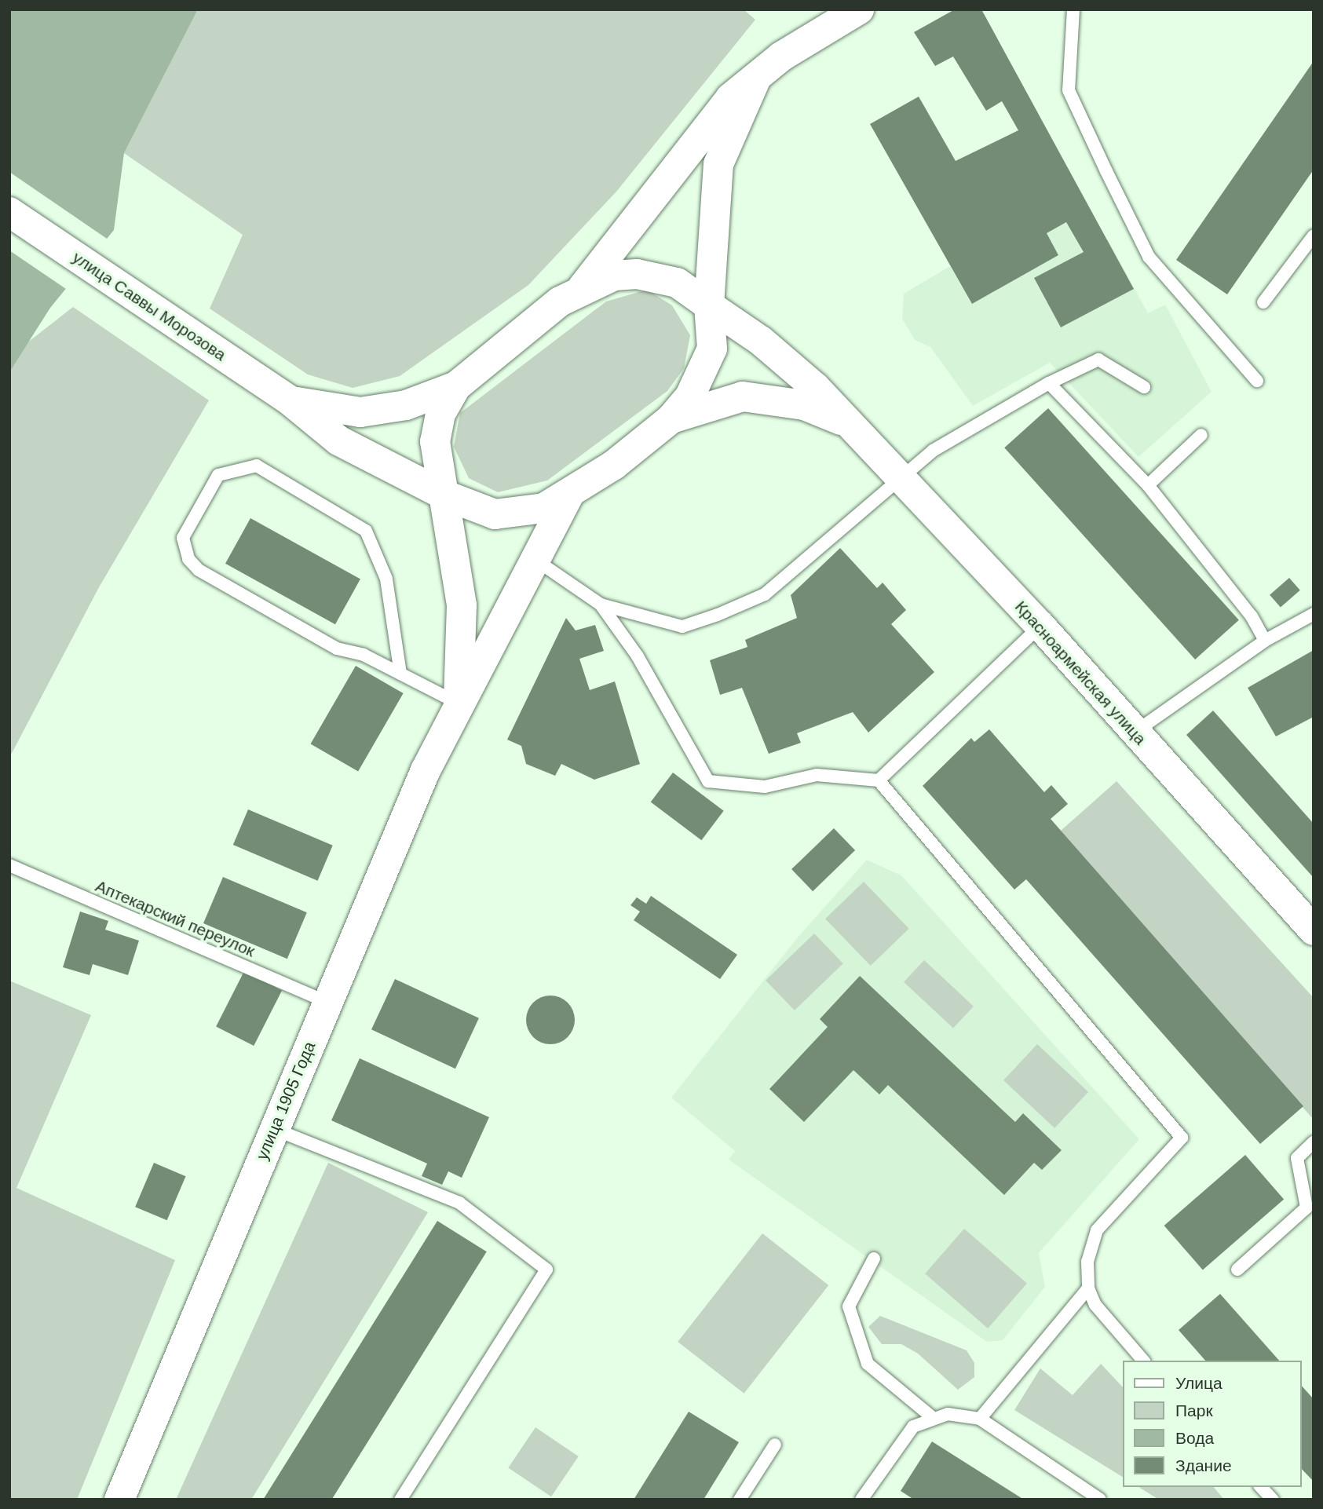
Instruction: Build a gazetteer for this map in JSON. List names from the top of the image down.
{
  "streets": {
    "street": ["улица Саввы Морозова", "Красноармейская улица", "улица 1905 Года"],
    "lane": ["Аптекарский переулок"]
  },
  "crossings": [
    ["улица Саввы Морозова", "улица 1905 Года"],
    ["Аптекарский переулок", "улица 1905 Года"]
  ],
  "legend": [
    "Улица",
    "Парк",
    "Вода",
    "Здание"
  ]
}
